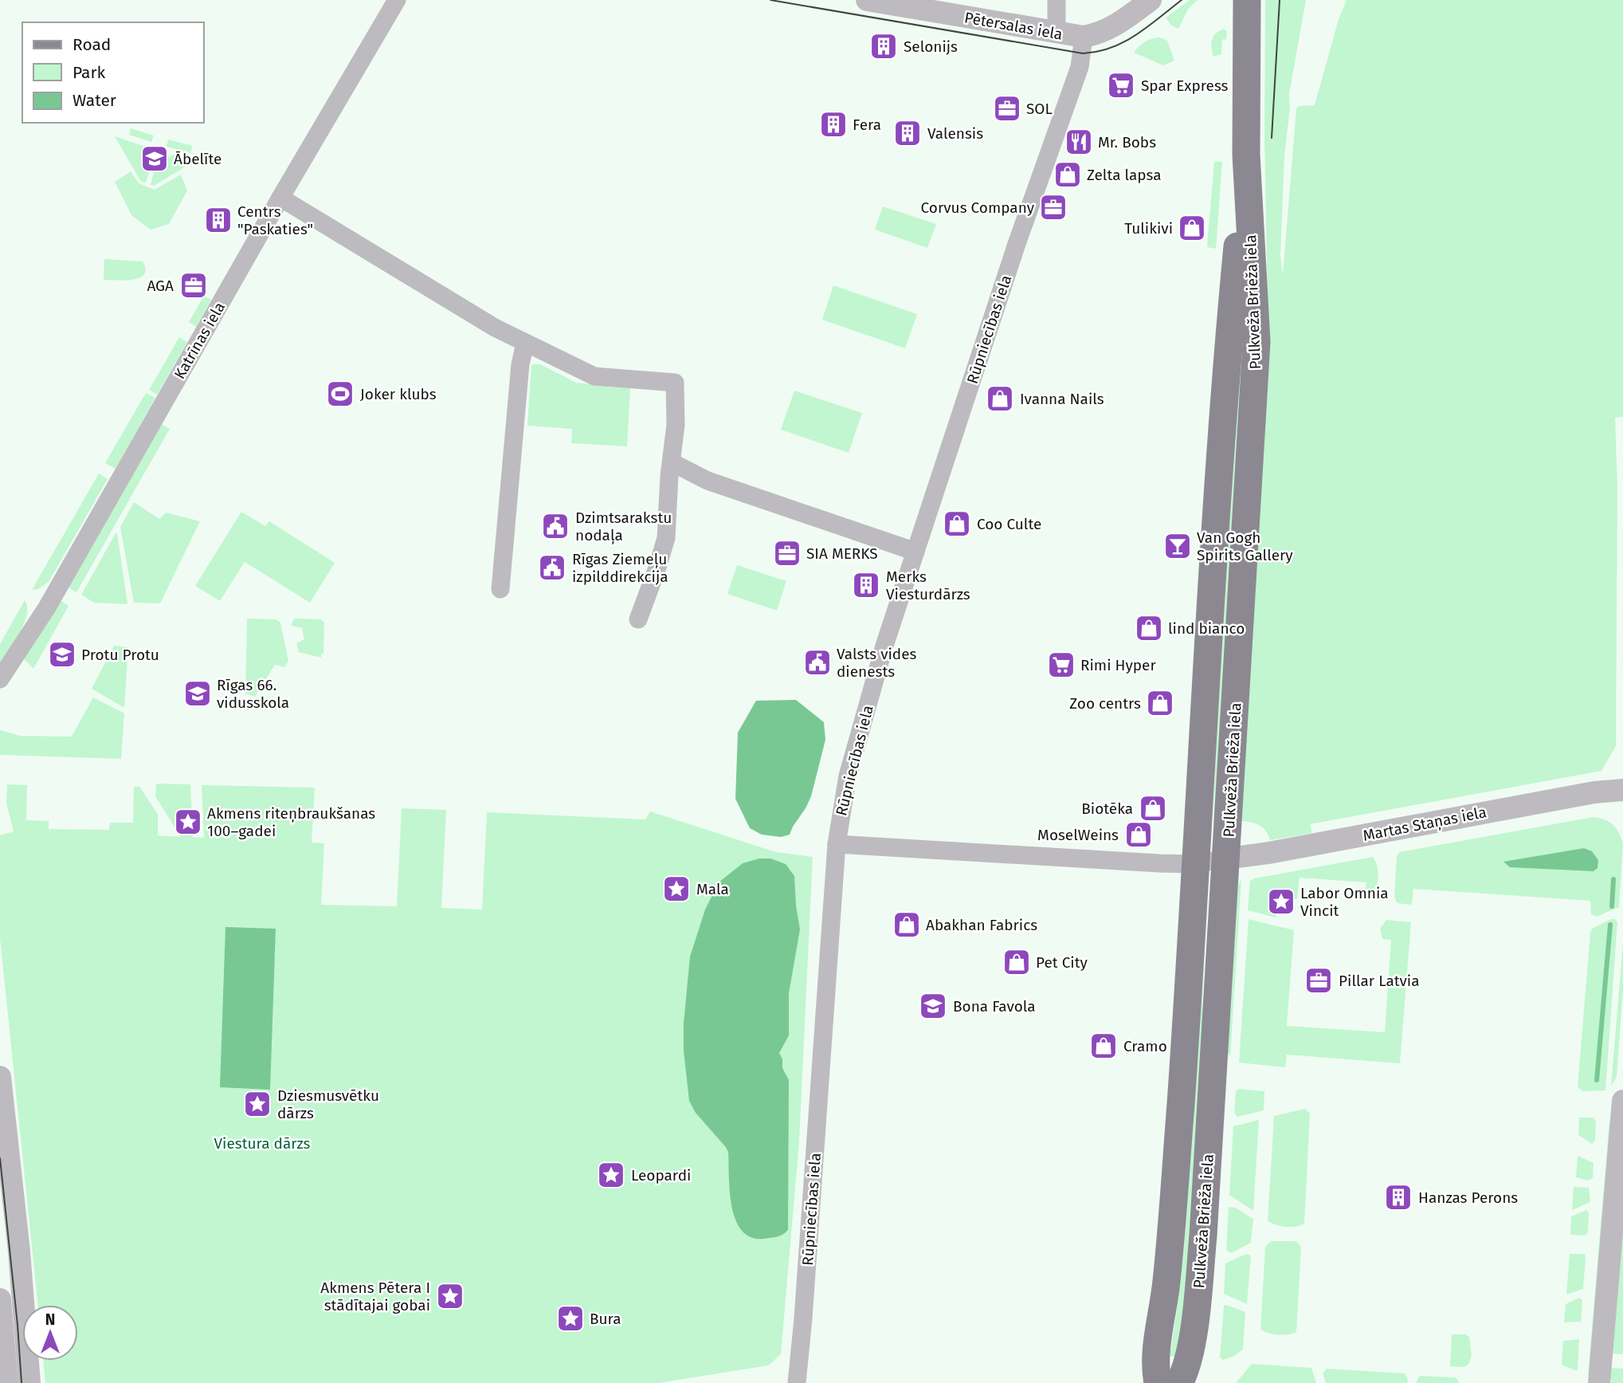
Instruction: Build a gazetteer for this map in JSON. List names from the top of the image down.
{
  "streets": {
    "main road": ["Pulkveža Brieža iela"],
    "street": [
      "Pētersalas iela",
      "Rūpniecības iela",
      "Katrīnas iela",
      "Martas Staņas iela"
    ]
  },
  "crossings": [
    ["Pētersalas iela", "Rūpniecības iela"],
    ["Pulkveža Brieža iela", "Martas Staņas iela"]
  ],
  "parks": ["Viestura dārzs"],
  "places": {
    "building": [
      "Selonijs",
      "Fera",
      "Valensis",
      "Centrs \"Paskaties\"",
      "Merks Viesturdārzs",
      "Hanzas Perons"
    ],
    "supermarket": ["Spar Express", "Rimi Hyper"],
    "office": [
      "SOL",
      "Corvus Company",
      "AGA",
      "SIA MERKS",
      "Pillar Latvia"
    ],
    "restaurant": ["Mr. Bobs"],
    "school or university": [
      "Ābelīte",
      "Protu Protu",
      "Rīgas 66. vidusskola",
      "Bona Favola"
    ],
    "shop": [
      "Zelta lapsa",
      "Tulikivi",
      "Ivanna Nails",
      "Coo Culte",
      "lind bianco",
      "Zoo centrs",
      "Biotēka",
      "MoselWeins",
      "Abakhan Fabrics",
      "Pet City",
      "Cramo"
    ],
    "sports": ["Joker klubs"],
    "public building": ["Dzimtsarakstu nodaļa", "Rīgas Ziemeļu izpilddirekcija", "Valsts vides dienests"],
    "bar": ["Van Gogh Spirits Gallery"],
    "place": [
      "Akmens riteņbraukšanas 100–gadei",
      "Mala",
      "Labor Omnia Vincit",
      "Dziesmusvētku dārzs",
      "Leopardi",
      "Akmens Pētera I stādītajai gobai",
      "Bura"
    ]
  },
  "legend": ["Road", "Park", "Water"],
  "north": "top"
}
